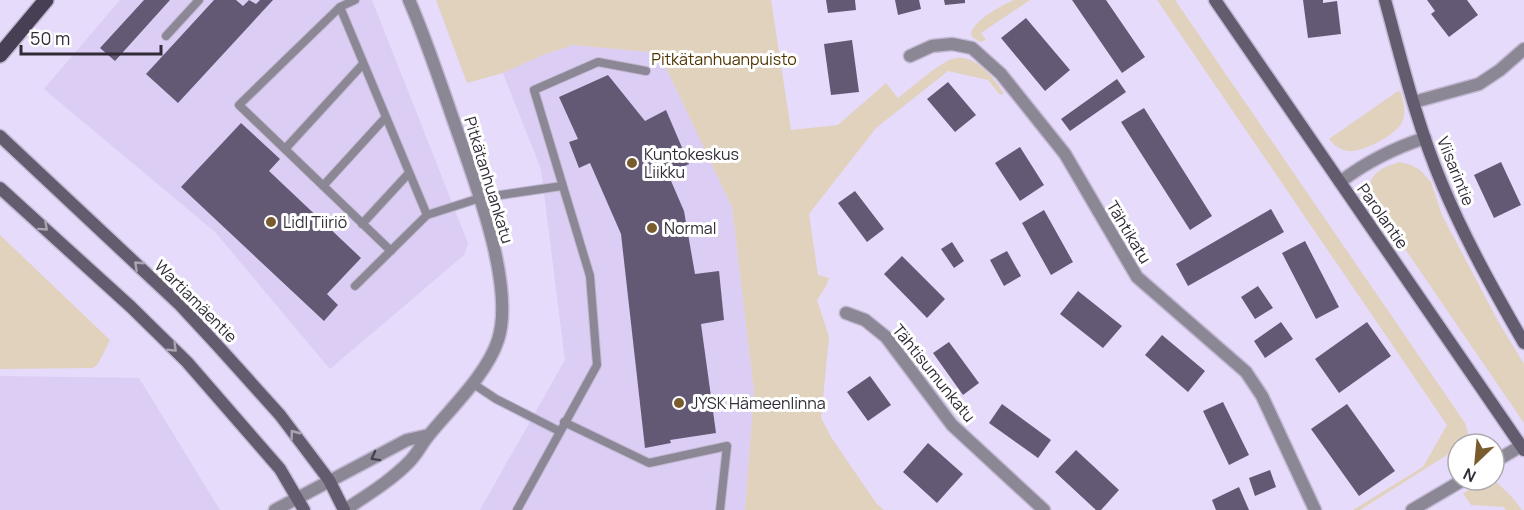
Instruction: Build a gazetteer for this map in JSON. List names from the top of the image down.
{
  "streets": {
    "main road": ["Viisarintie", "Parolantie", "Wartiamäentie"],
    "street": ["Pitkätanhuankatu", "Tähtikatu", "Tähtisumunkatu"]
  },
  "crossings": [
    ["Pitkätanhuankatu", "Wartiamäentie"]
  ],
  "parks": ["Pitkätanhuanpuisto"],
  "places": [
    "Kuntokeskus Liikku",
    "Lidl Tiiriö",
    "Normal",
    "JYSK Hämeenlinna"
  ],
  "scale_bar": "50 m",
  "north": "bottom left"
}
